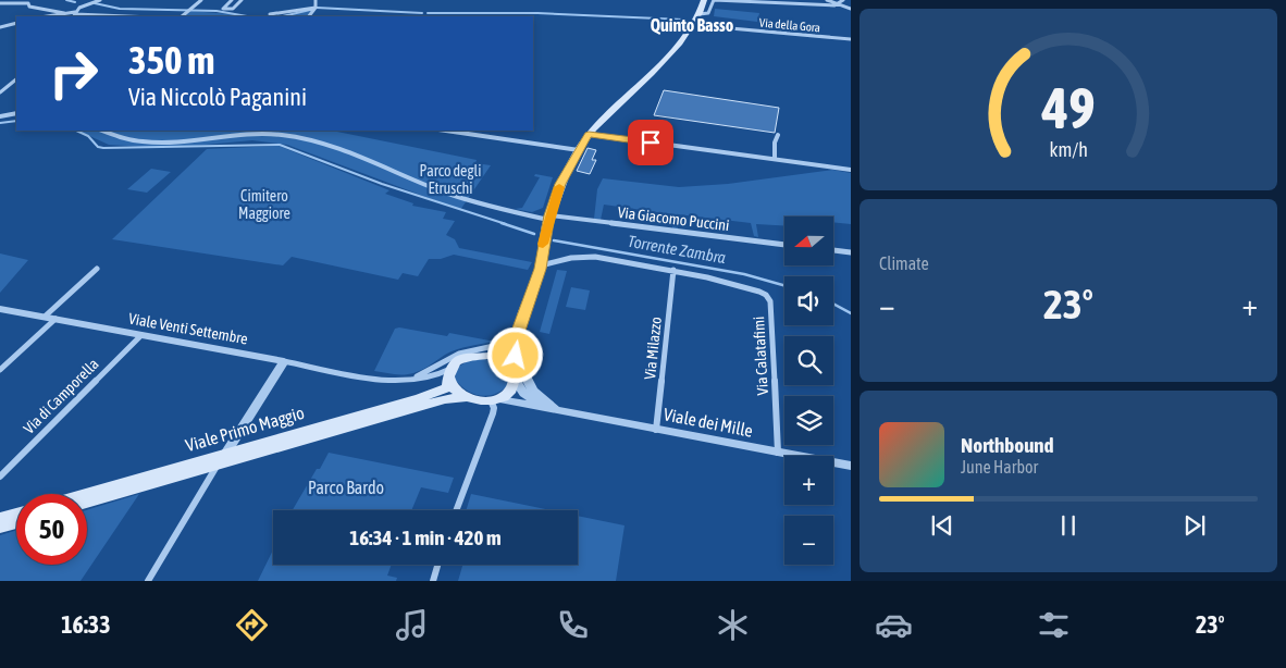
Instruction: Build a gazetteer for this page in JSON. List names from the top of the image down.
{
  "streets": {
    "main road": ["Viale Primo Maggio"],
    "street": [
      "Via della Gora",
      "Via Giacomo Puccini",
      "Viale Venti Settembre",
      "Via Milazzo",
      "Via Calatafimi",
      "Via di Camporella",
      "Viale dei Mille"
    ]
  },
  "crossings": [
    ["Viale Venti Settembre", "Via di Camporella"],
    ["Via Milazzo", "Via Calatafimi"],
    ["Via Milazzo", "Viale dei Mille"],
    ["Via Calatafimi", "Viale dei Mille"]
  ],
  "districts": ["Quinto Basso"],
  "water": ["Torrente Zambra"],
  "parks": ["Parco degli Etruschi", "Cimitero Maggiore", "Parco Bardo"],
  "north": "left",
  "page": {
    "turn": ["350 m", "Via Niccolò Paganini"],
    "tile": "Climate",
    "map_buttons": ["+", "−"],
    "heat": ["−", "23°", "+"],
    "song": ["Northbound", "June Harbor"],
    "limit": "50",
    "trip": "16:34 · 1 min · 420 m",
    "tabs": ["16:33", "23°"],
    "gauge": ["49", "km/h"]
  }
}
